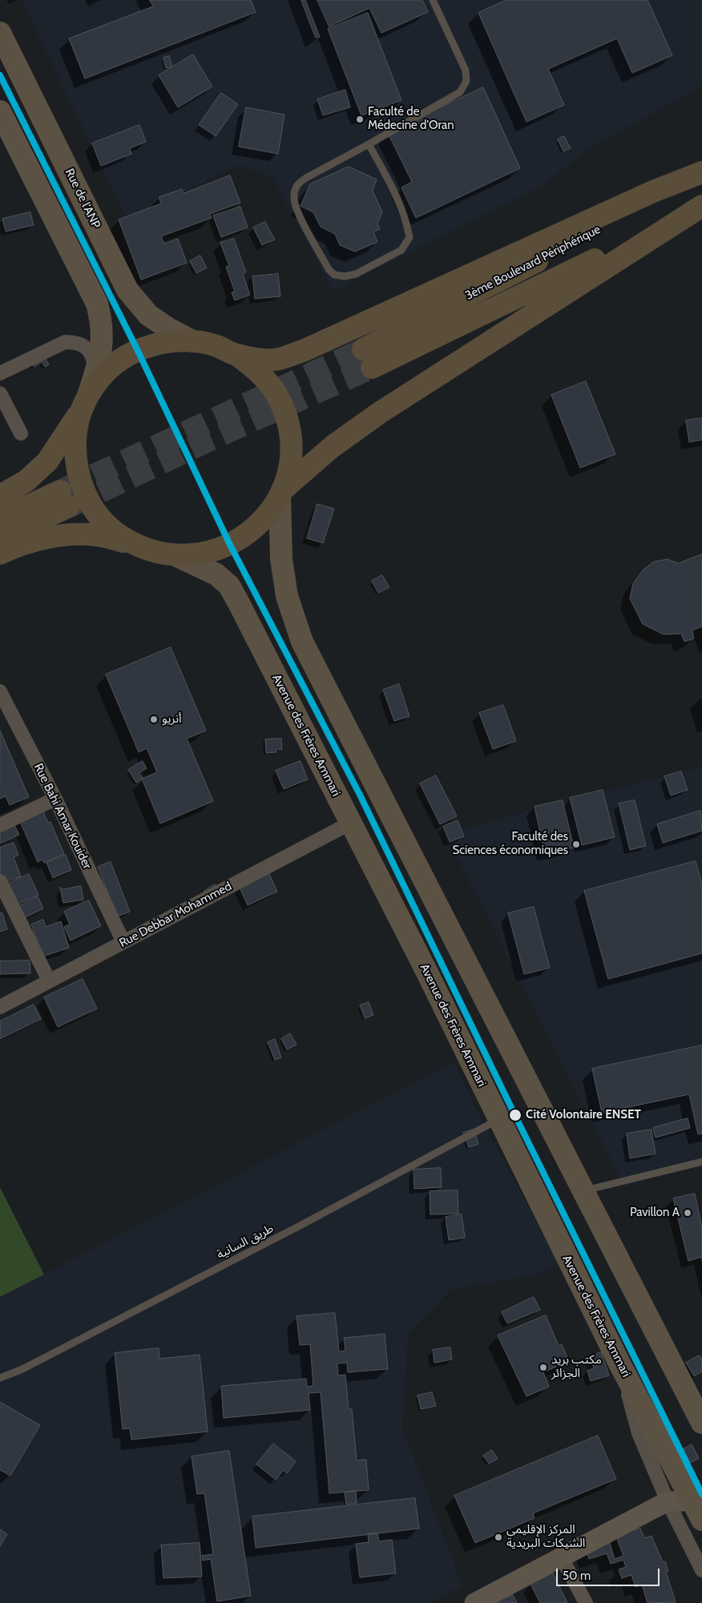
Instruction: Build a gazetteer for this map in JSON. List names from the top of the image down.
{
  "streets": {
    "highway": ["3ème Boulevard Périphérique"],
    "main road": ["Rue de l'ANP", "Avenue des Frères Ammari"],
    "street": ["Rue Bahi Amar Kouider", "Rue Debbar Mohammed"],
    "lane": ["طريق السانية"]
  },
  "crossings": [
    ["Avenue des Frères Ammari", "Rue Debbar Mohammed"],
    ["Avenue des Frères Ammari", "طريق السانية"],
    ["Rue Bahi Amar Kouider", "Rue Debbar Mohammed"]
  ],
  "places": [
    "Faculté de Médecine d'Oran",
    "أنريو",
    "Faculté des Sciences économiques",
    "Cité Volontaire ENSET",
    "Pavillon A",
    "مكتب بريد الجزائر",
    "المركز الإقليمي الشيكات البريدية"
  ],
  "scale_bar": "50 m"
}
